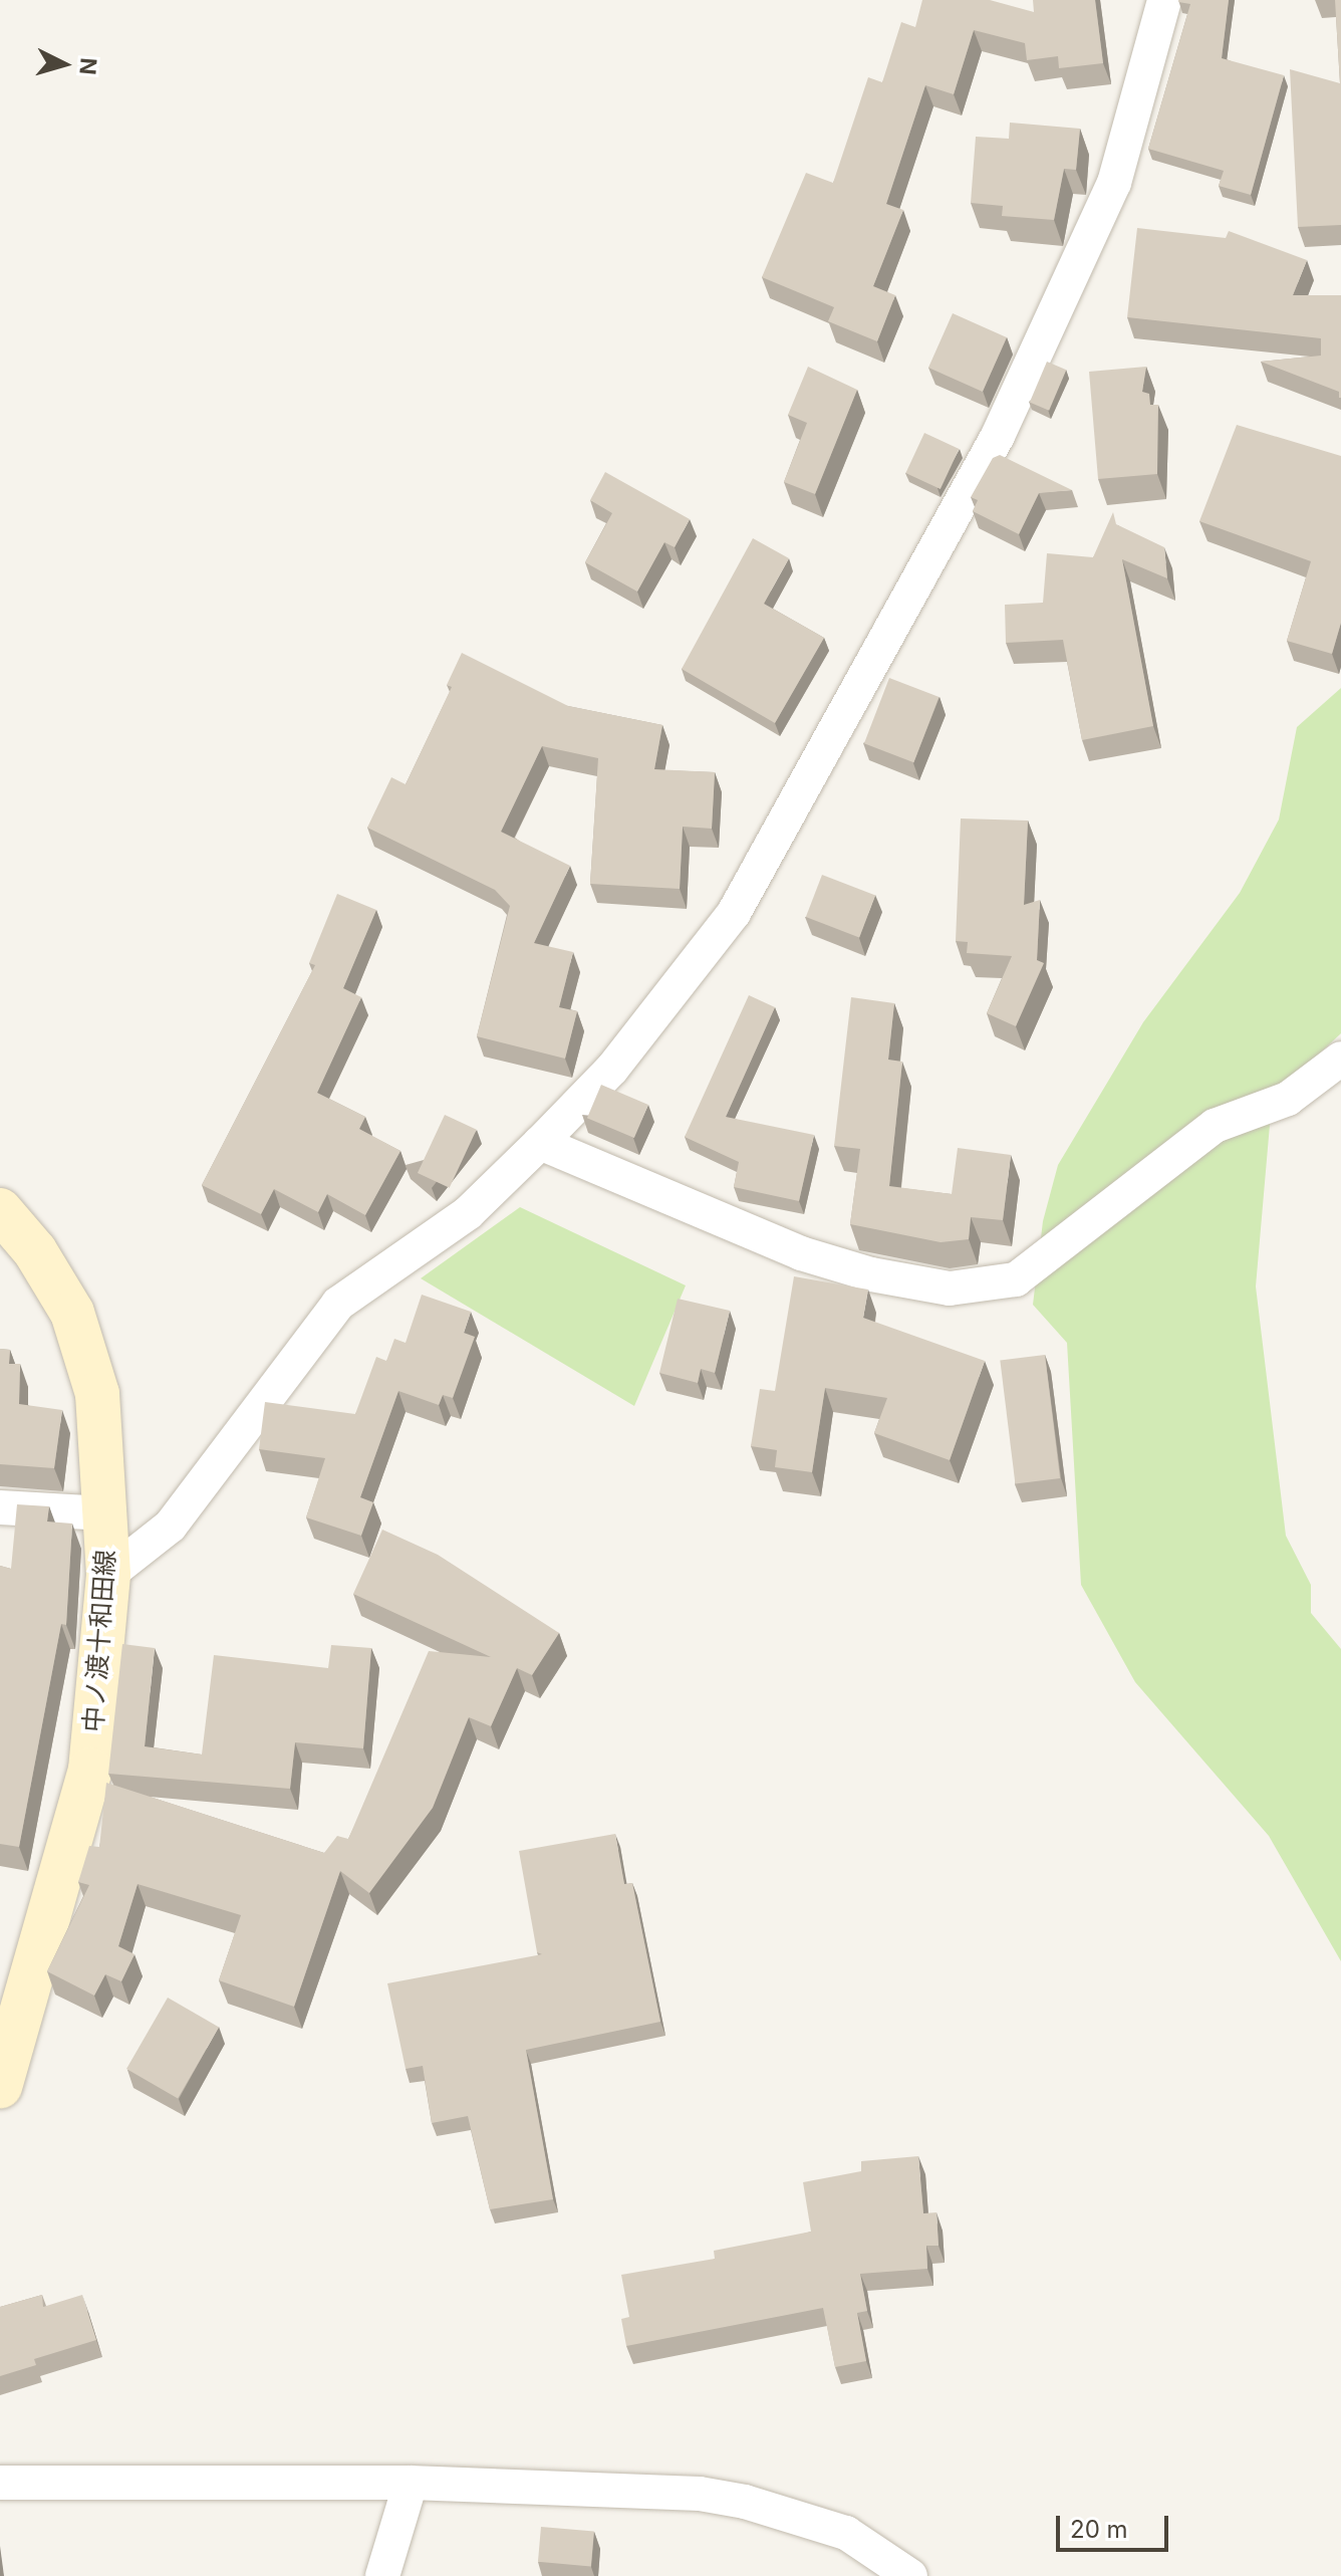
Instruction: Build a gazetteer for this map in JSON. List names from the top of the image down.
{
  "streets": {
    "main road": ["中ノ渡十和田線"]
  },
  "scale_bar": "20 m",
  "north": "right"
}
